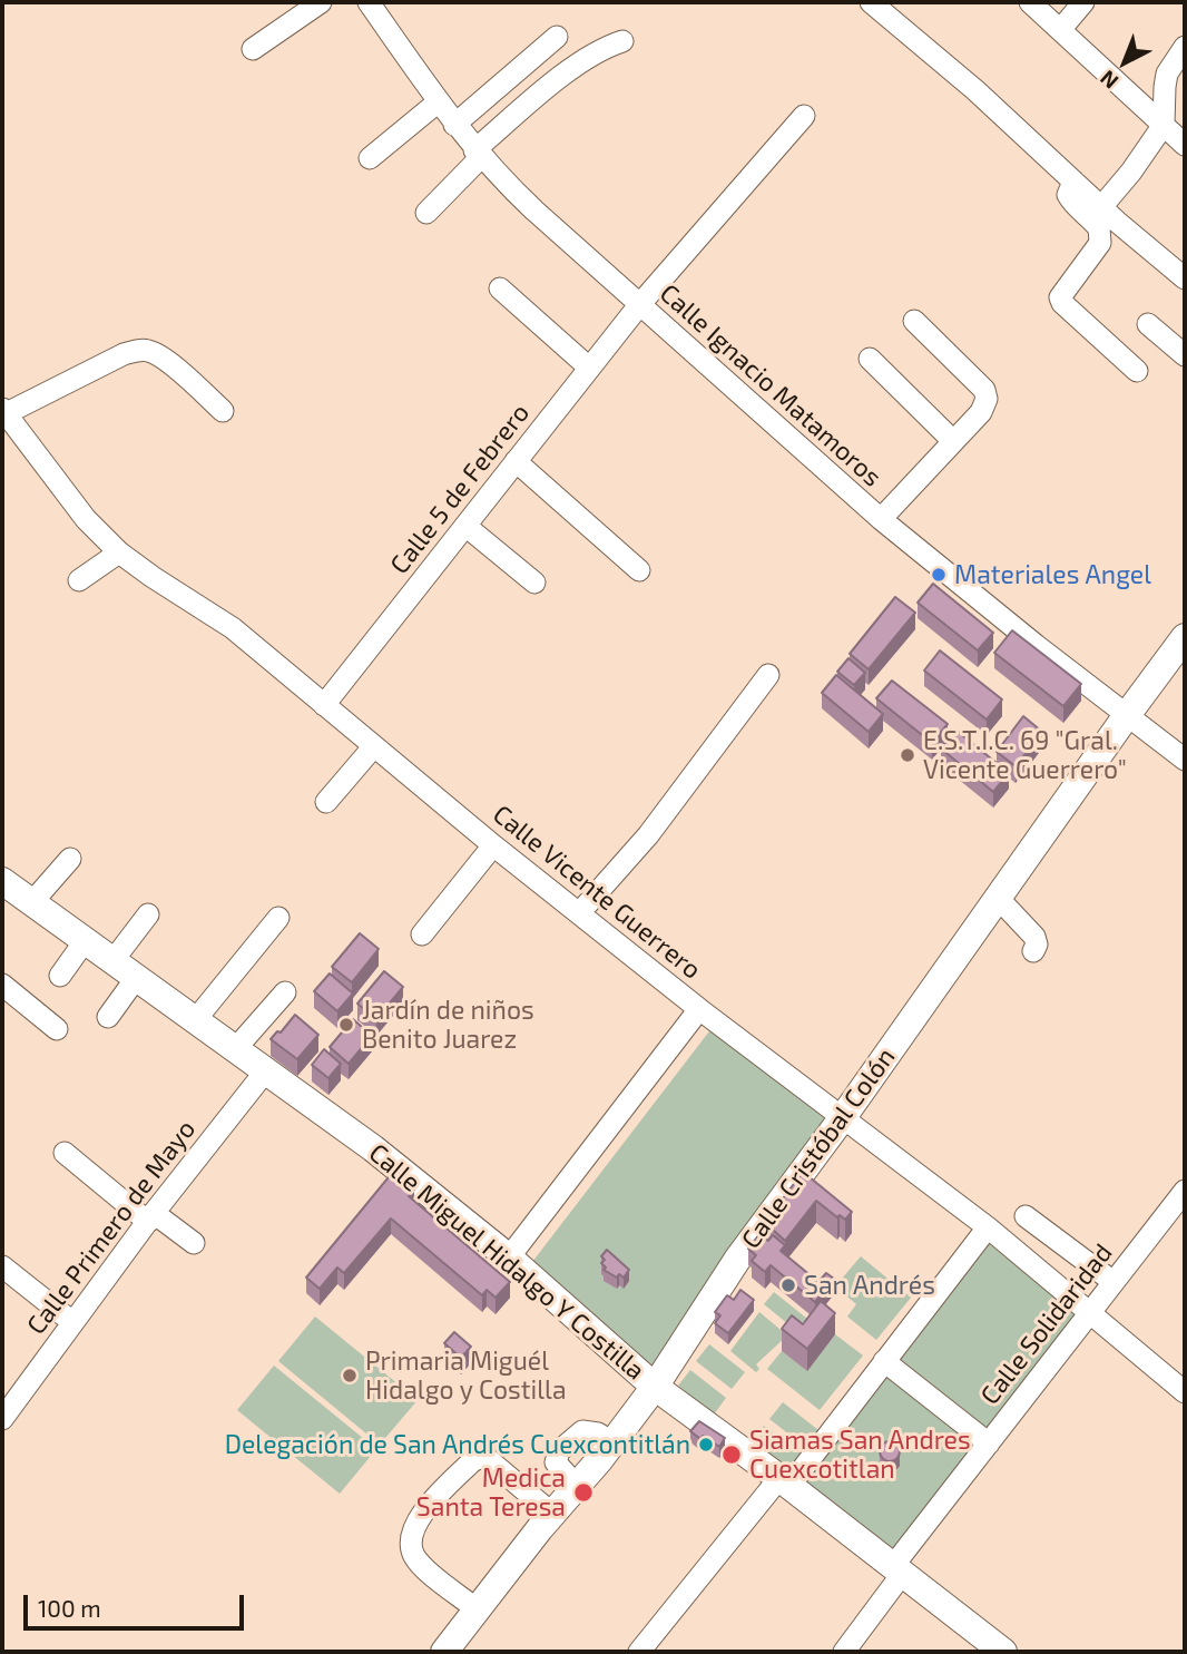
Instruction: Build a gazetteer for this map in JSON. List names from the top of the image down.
{
  "streets": {
    "main road": ["Calle Cristóbal Colón", "Calle Miguel Hidalgo Y Costilla"],
    "street": [
      "Calle Ignacio Matamoros",
      "Calle 5 de Febrero",
      "Calle Vicente Guerrero",
      "Calle Primero de Mayo",
      "Calle Solidaridad"
    ]
  },
  "crossings": [
    ["Calle Ignacio Matamoros", "Calle 5 de Febrero"],
    ["Calle Ignacio Matamoros", "Calle Cristóbal Colón"],
    ["Calle 5 de Febrero", "Calle Vicente Guerrero"],
    ["Calle Vicente Guerrero", "Calle Cristóbal Colón"],
    ["Calle Vicente Guerrero", "Calle Solidaridad"],
    ["Calle Cristóbal Colón", "Calle Miguel Hidalgo Y Costilla"],
    ["Calle Primero de Mayo", "Calle Miguel Hidalgo Y Costilla"],
    ["Calle Miguel Hidalgo Y Costilla", "Calle Solidaridad"]
  ],
  "places": [
    "Materiales Angel",
    "E.S.T.I.C. 69 \"Gral. Vicente Guerrero\"",
    "Jardín de niños Benito Juarez",
    "San Andrés",
    "Primaria Miguél Hidalgo y Costilla",
    "Delegación de San Andrés Cuexcontitlán",
    "Siamas San Andres Cuexcotitlan",
    "Medica Santa Teresa"
  ],
  "scale_bar": "100 m",
  "north": "bottom left"
}
